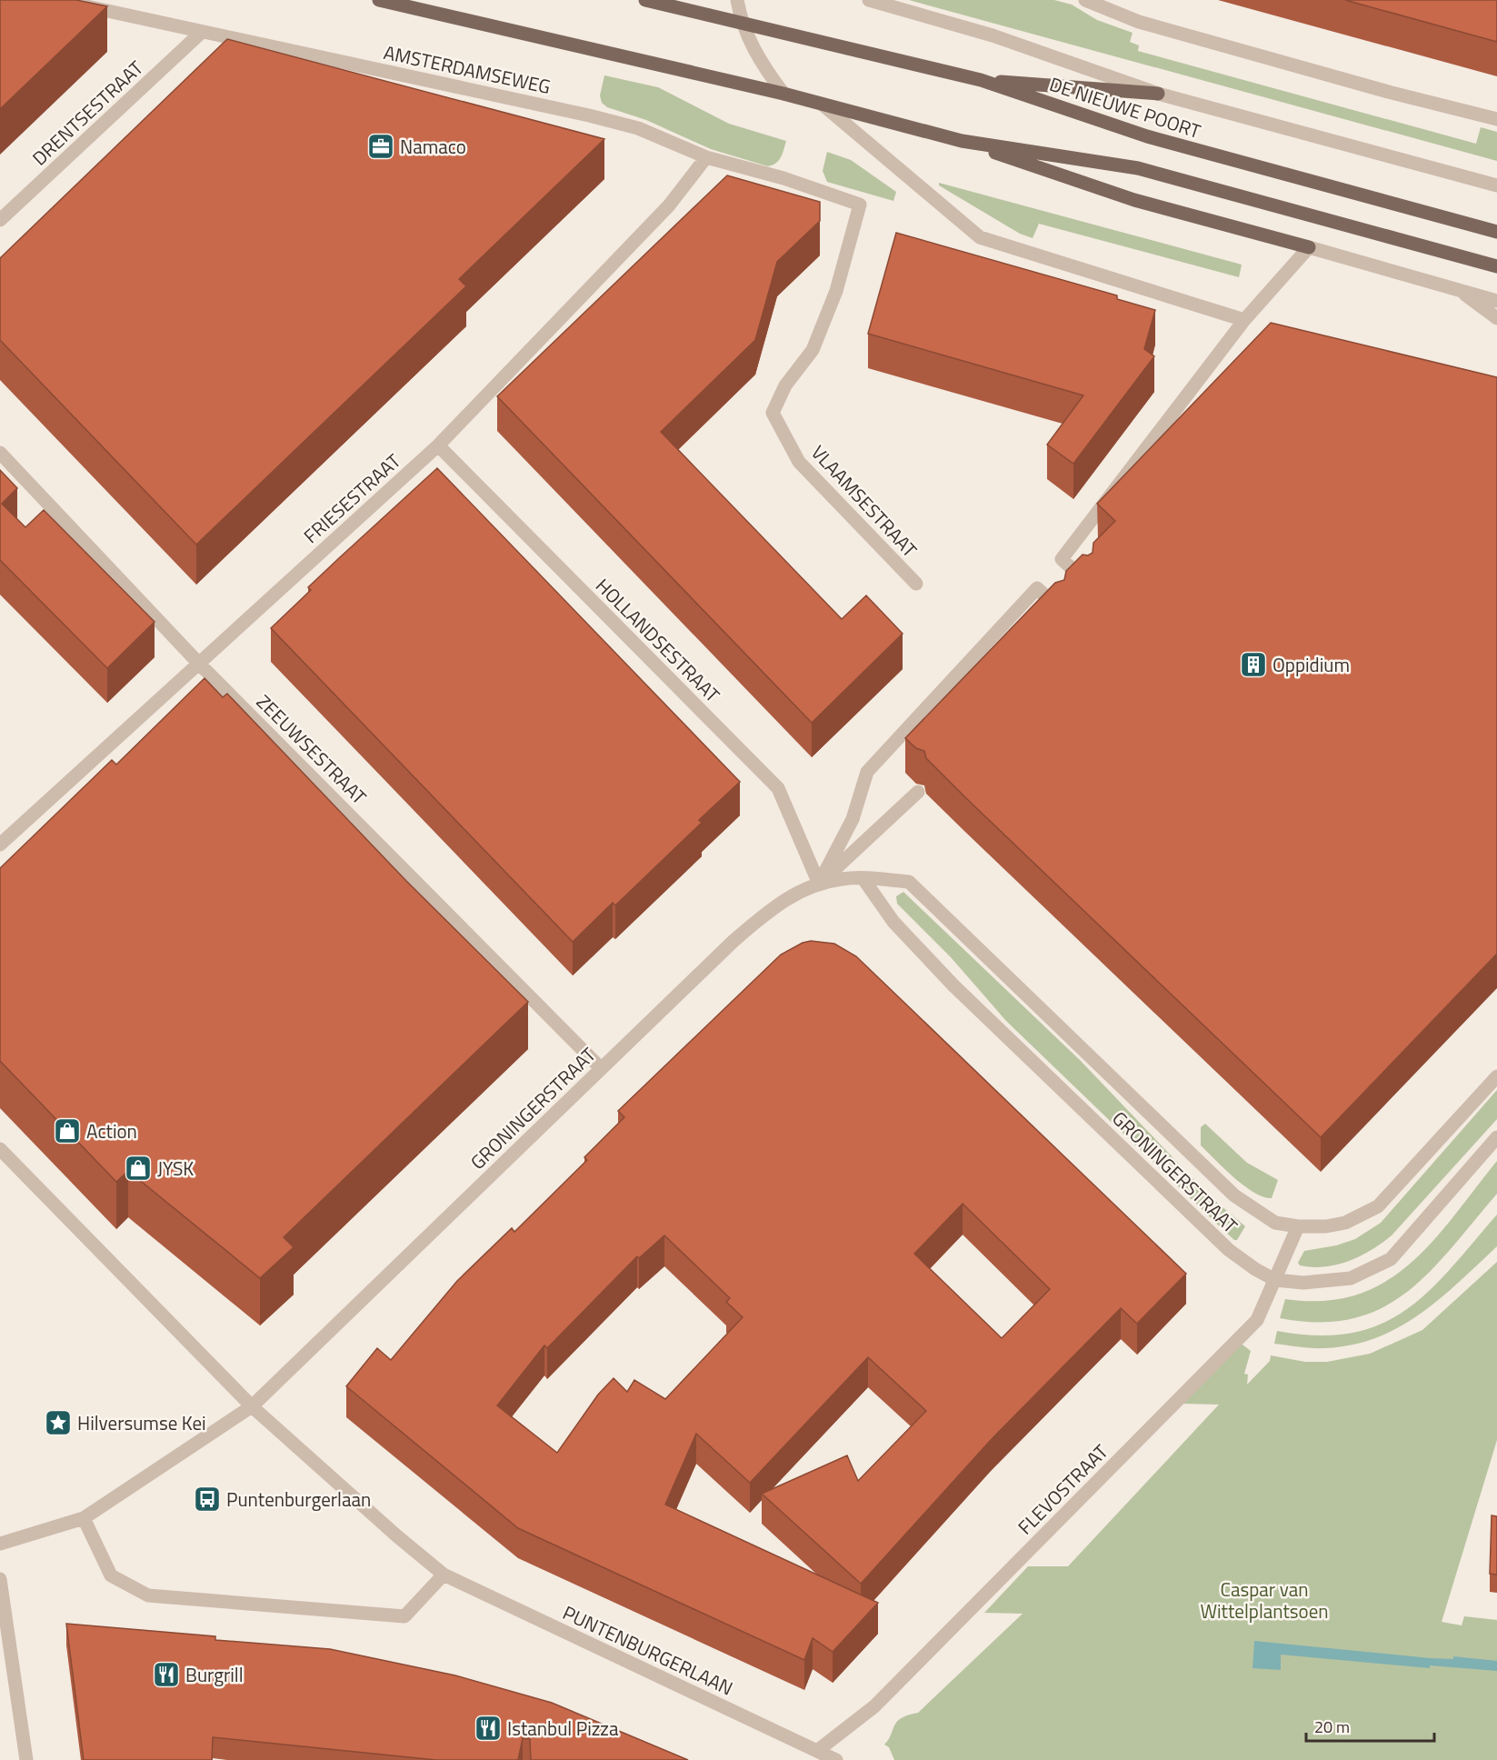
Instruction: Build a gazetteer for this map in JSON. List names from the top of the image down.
{
  "streets": {
    "main road": ["DE NIEUWE POORT"],
    "street": [
      "AMSTERDAMSEWEG",
      "DRENTSESTRAAT",
      "FRIESESTRAAT",
      "VLAAMSESTRAAT",
      "HOLLANDSESTRAAT",
      "ZEEUWSESTRAAT",
      "GRONINGERSTRAAT",
      "FLEVOSTRAAT",
      "PUNTENBURGERLAAN"
    ]
  },
  "crossings": [
    ["AMSTERDAMSEWEG", "DRENTSESTRAAT"],
    ["AMSTERDAMSEWEG", "FRIESESTRAAT"],
    ["AMSTERDAMSEWEG", "VLAAMSESTRAAT"],
    ["FRIESESTRAAT", "HOLLANDSESTRAAT"],
    ["FRIESESTRAAT", "ZEEUWSESTRAAT"],
    ["HOLLANDSESTRAAT", "GRONINGERSTRAAT"],
    ["ZEEUWSESTRAAT", "GRONINGERSTRAAT"],
    ["GRONINGERSTRAAT", "FLEVOSTRAAT"],
    ["GRONINGERSTRAAT", "PUNTENBURGERLAAN"],
    ["FLEVOSTRAAT", "PUNTENBURGERLAAN"]
  ],
  "parks": ["Caspar van Wittelplantsoen"],
  "places": {
    "office": ["Namaco"],
    "building": ["Oppidium"],
    "shop": ["Action", "JYSK"],
    "place": ["Hilversumse Kei"],
    "bus stop": ["Puntenburgerlaan"],
    "restaurant": ["Burgrill", "Istanbul Pizza"]
  },
  "scale_bar": "20 m"
}
